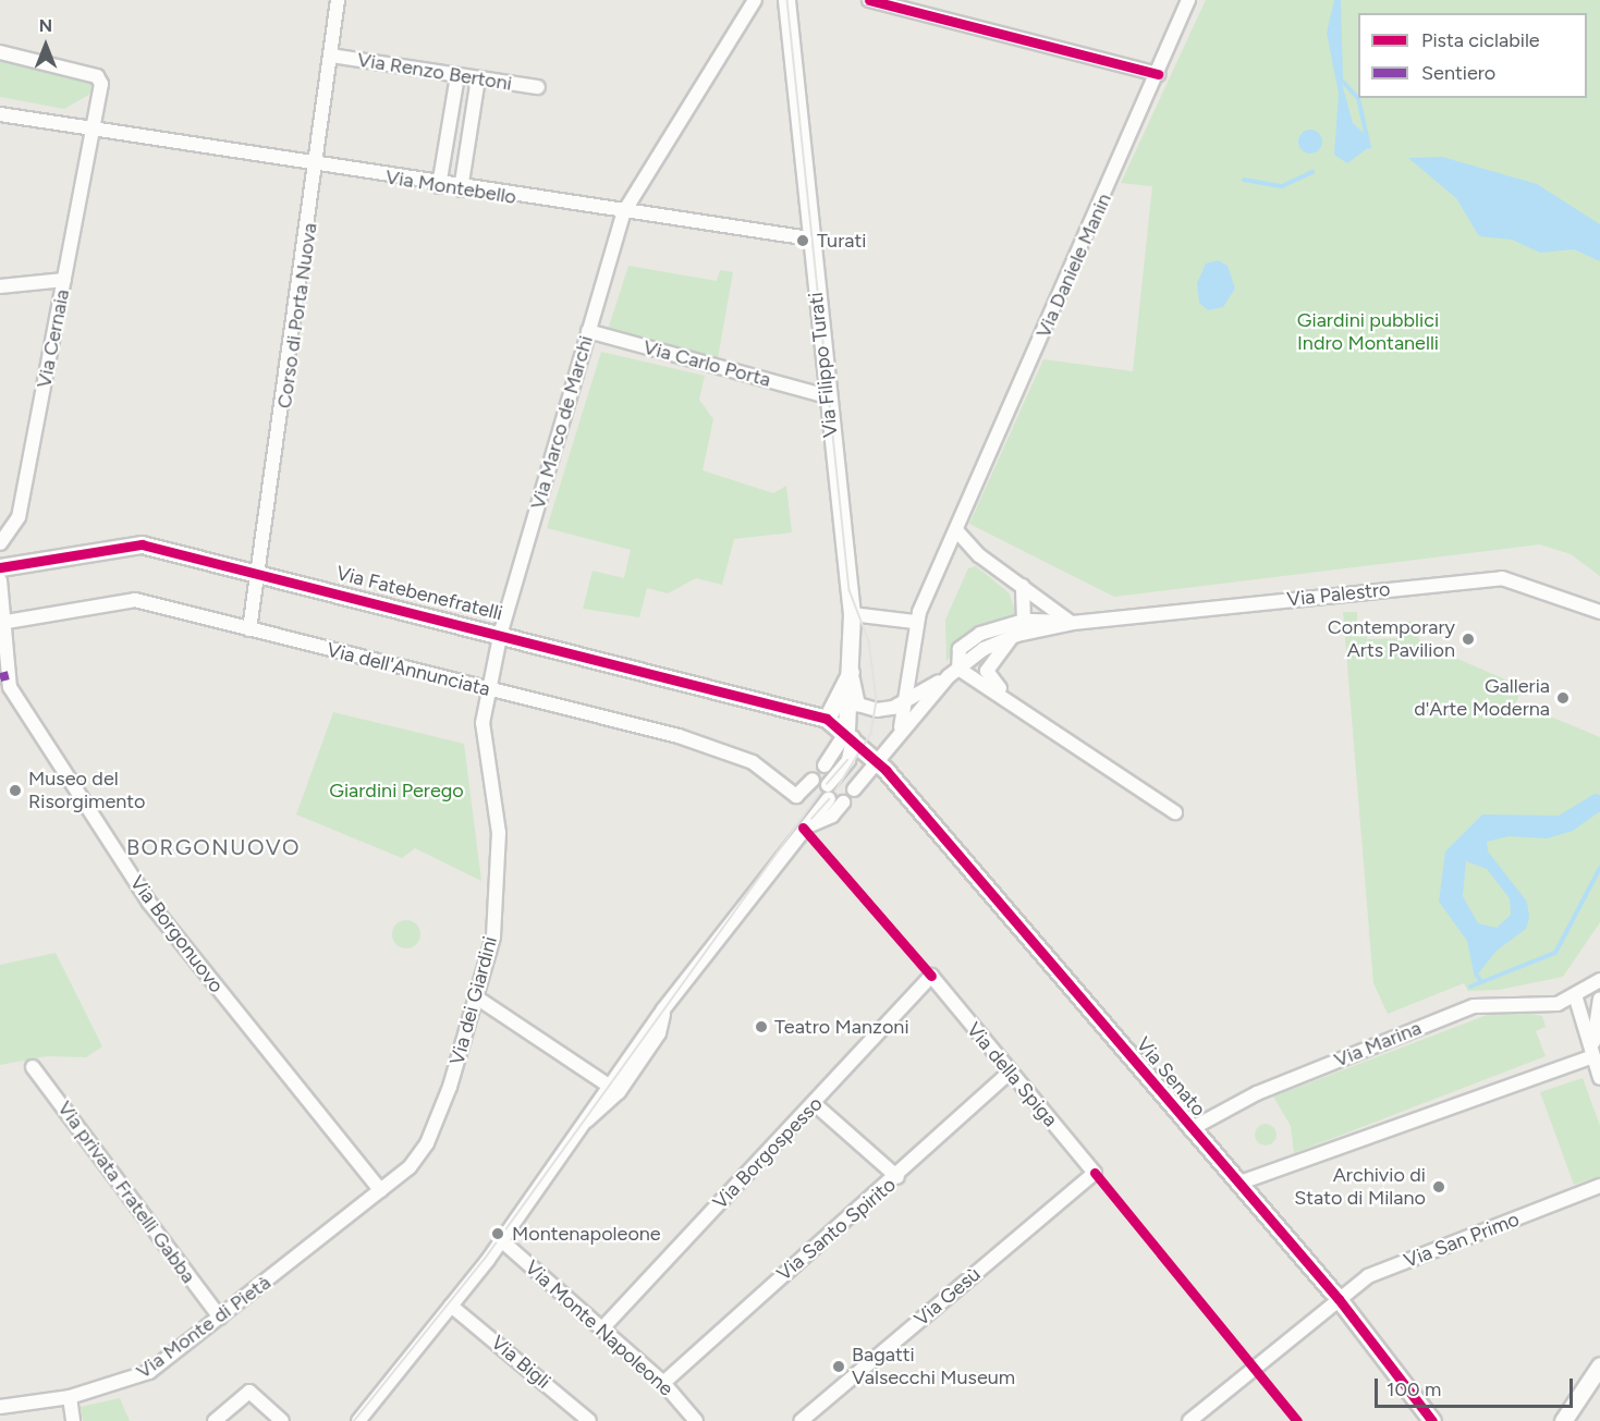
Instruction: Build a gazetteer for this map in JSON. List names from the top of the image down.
{
  "streets": {
    "street": [
      "Via Renzo Bertoni",
      "Via Montebello",
      "Via Daniele Manin",
      "Corso di Porta Nuova",
      "Via Cernaia",
      "Via Carlo Porta",
      "Via Filippo Turati",
      "Via Marco de Marchi",
      "Via Fatebenefratelli",
      "Via Palestro",
      "Via dell'Annunciata",
      "Via Borgonuovo",
      "Via dei Giardini",
      "Via Marina",
      "Via della Spiga",
      "Via Senato",
      "Via Borgospesso",
      "Via privata Fratelli Gabba",
      "Via Santo Spirito",
      "Via San Primo",
      "Via Gesù",
      "Via Monte di Pietà",
      "Via Monte Napoleone",
      "Via Bigli"
    ]
  },
  "crossings": [
    ["Via Renzo Bertoni", "Corso di Porta Nuova"],
    ["Via Montebello", "Corso di Porta Nuova"],
    ["Via Montebello", "Via Cernaia"],
    ["Via Montebello", "Via Filippo Turati"],
    ["Via Montebello", "Via Marco de Marchi"],
    ["Corso di Porta Nuova", "Via Fatebenefratelli"],
    ["Corso di Porta Nuova", "Via dell'Annunciata"],
    ["Via Carlo Porta", "Via Filippo Turati"],
    ["Via Carlo Porta", "Via Marco de Marchi"],
    ["Via Filippo Turati", "Via Fatebenefratelli"],
    ["Via Filippo Turati", "Via dell'Annunciata"],
    ["Via Filippo Turati", "Via Senato"],
    ["Via Marco de Marchi", "Via Fatebenefratelli"],
    ["Via Marco de Marchi", "Via dei Giardini"],
    ["Via Fatebenefratelli", "Via dell'Annunciata"],
    ["Via Fatebenefratelli", "Via dei Giardini"],
    ["Via Fatebenefratelli", "Via Senato"],
    ["Via dell'Annunciata", "Via Borgonuovo"],
    ["Via dell'Annunciata", "Via dei Giardini"],
    ["Via dell'Annunciata", "Via Senato"],
    ["Via Borgonuovo", "Via dei Giardini"],
    ["Via Borgonuovo", "Via Monte di Pietà"],
    ["Via dei Giardini", "Via Monte di Pietà"],
    ["Via Marina", "Via Senato"],
    ["Via della Spiga", "Via Borgospesso"],
    ["Via della Spiga", "Via Santo Spirito"],
    ["Via della Spiga", "Via Gesù"],
    ["Via Senato", "Via San Primo"],
    ["Via Borgospesso", "Via Monte Napoleone"],
    ["Via privata Fratelli Gabba", "Via Monte di Pietà"],
    ["Via Santo Spirito", "Via Monte Napoleone"]
  ],
  "districts": ["BORGONUOVO"],
  "parks": ["Giardini pubblici Indro Montanelli", "Giardini Perego"],
  "places": [
    "Turati",
    "Contemporary Arts Pavilion",
    "Galleria d'Arte Moderna",
    "Museo del Risorgimento",
    "Teatro Manzoni",
    "Archivio di Stato di Milano",
    "Montenapoleone",
    "Bagatti Valsecchi Museum"
  ],
  "legend": ["Pista ciclabile", "Sentiero"],
  "scale_bar": "100 m",
  "north": "top"
}
